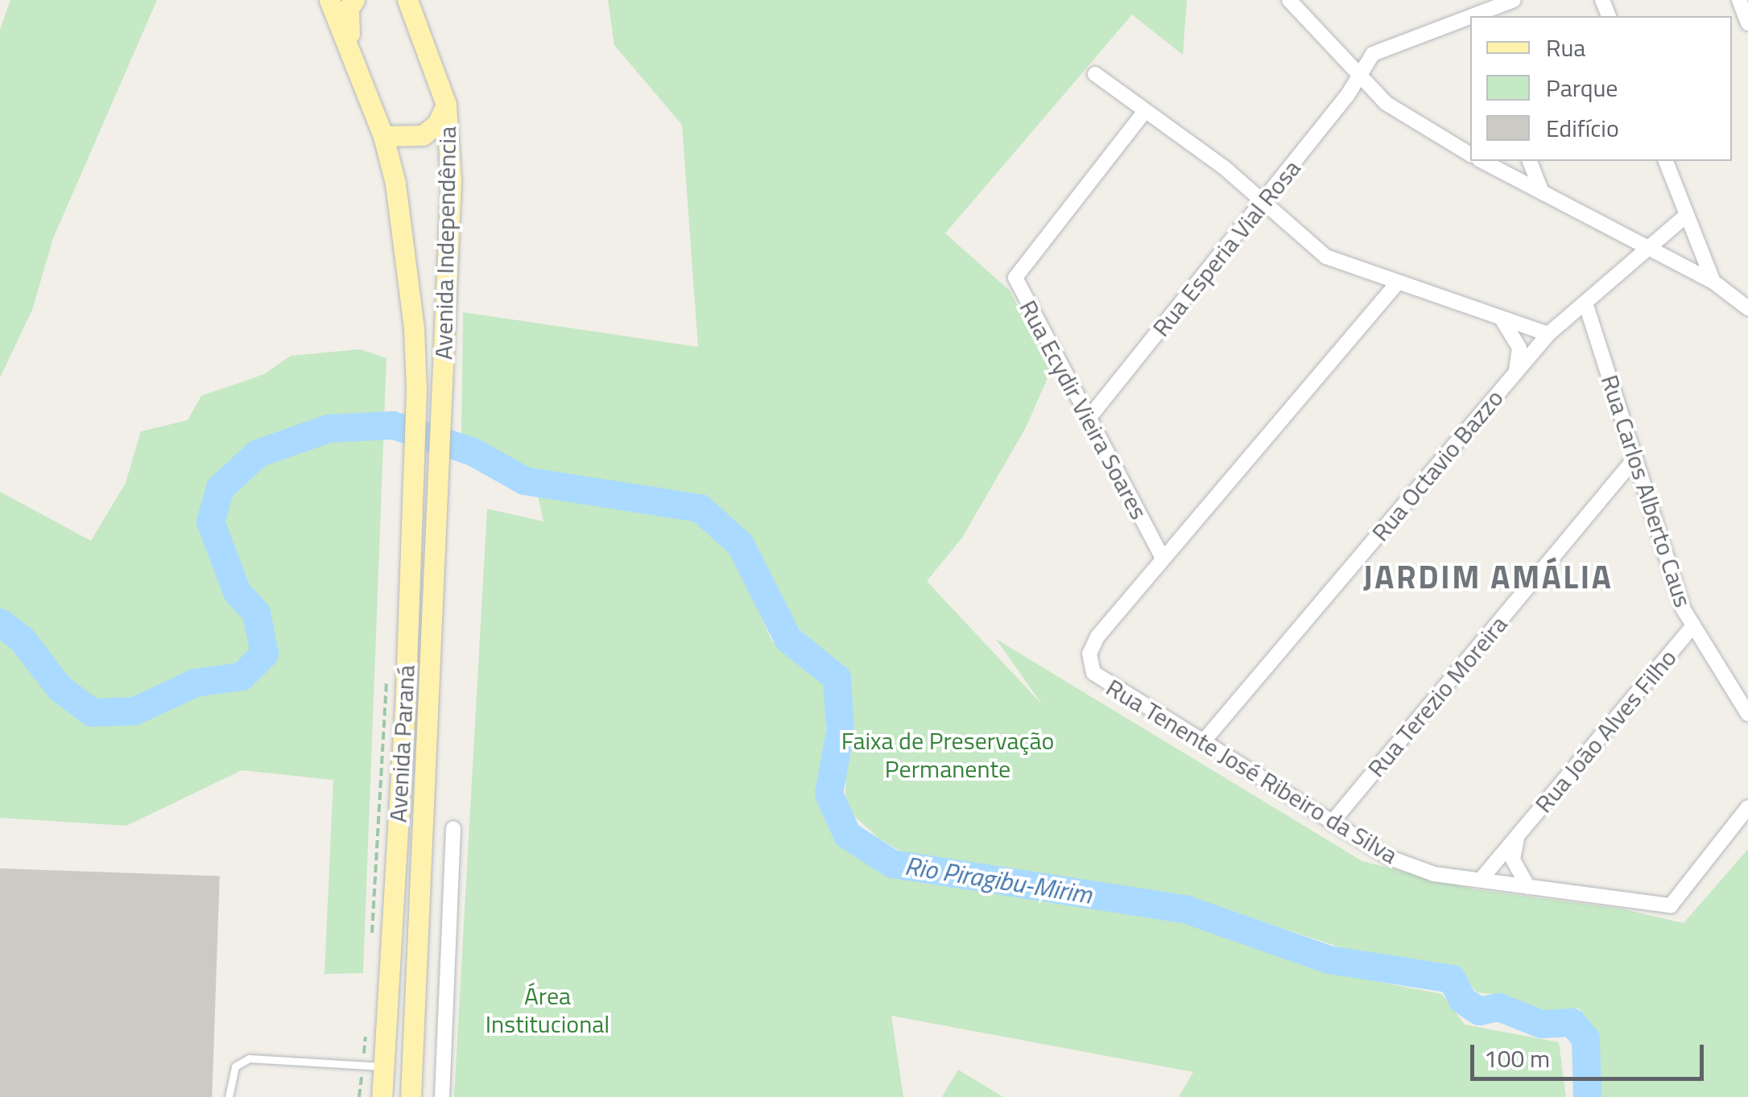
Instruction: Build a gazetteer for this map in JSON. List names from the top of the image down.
{
  "streets": {
    "main road": ["Avenida Independência", "Avenida Paraná"],
    "street": [
      "Rua Esperia Vial Rosa",
      "Rua Ecydir Vieira Soares",
      "Rua Octavio Bazzo",
      "Rua Carlos Alberto Caus",
      "Rua Terezio Moreira",
      "Rua João Alves Filho",
      "Rua Tenente José Ribeiro da Silva"
    ]
  },
  "crossings": [
    ["Avenida Independência", "Avenida Paraná"],
    ["Rua Esperia Vial Rosa", "Rua Ecydir Vieira Soares"],
    ["Rua Ecydir Vieira Soares", "Rua Tenente José Ribeiro da Silva"],
    ["Rua Octavio Bazzo", "Rua Carlos Alberto Caus"],
    ["Rua Octavio Bazzo", "Rua Tenente José Ribeiro da Silva"],
    ["Rua Carlos Alberto Caus", "Rua Terezio Moreira"],
    ["Rua Carlos Alberto Caus", "Rua João Alves Filho"],
    ["Rua Terezio Moreira", "Rua Tenente José Ribeiro da Silva"],
    ["Rua João Alves Filho", "Rua Tenente José Ribeiro da Silva"]
  ],
  "districts": ["JARDIM AMÁLIA"],
  "water": ["Rio Piragibu-Mirim"],
  "parks": ["Faixa de Preservação Permanente", "Área Institucional"],
  "legend": ["Rua", "Parque", "Edifício"],
  "scale_bar": "100 m"
}
